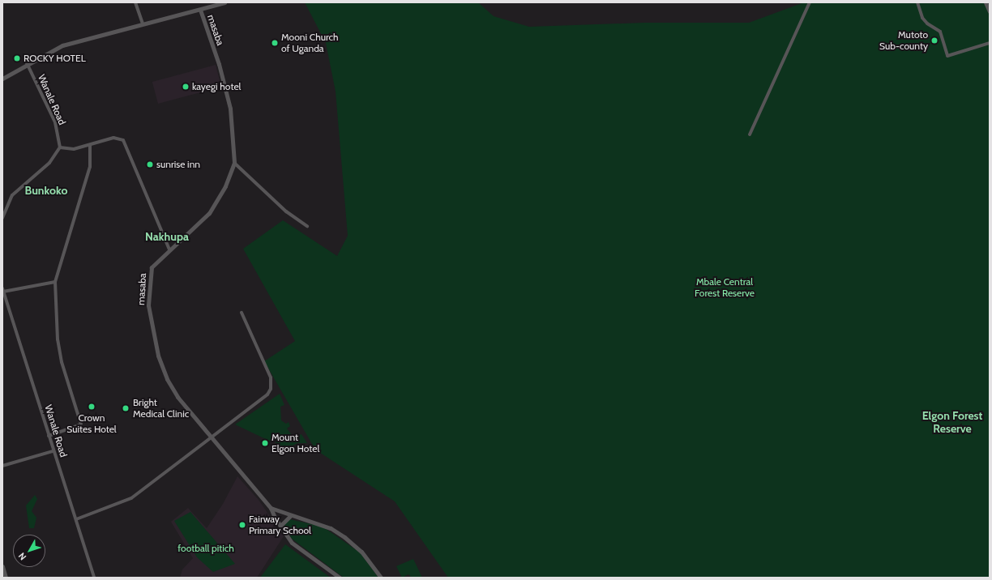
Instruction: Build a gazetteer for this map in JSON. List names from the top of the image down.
{
  "streets": {
    "street": ["masaba", "Wanale Road"]
  },
  "districts": ["Bunkoko", "Nakhupa", "Elgon Forest Reserve"],
  "parks": ["Mbale Central Forest Reserve", "football pitich"],
  "places": [
    "Mutoto Sub-county",
    "Mooni Church of Uganda",
    "ROCKY HOTEL",
    "kayegi hotel",
    "sunrise inn",
    "Crown Suites Hotel",
    "Bright Medical Clinic",
    "Mount Elgon Hotel",
    "Fairway Primary School"
  ],
  "north": "bottom left"
}
